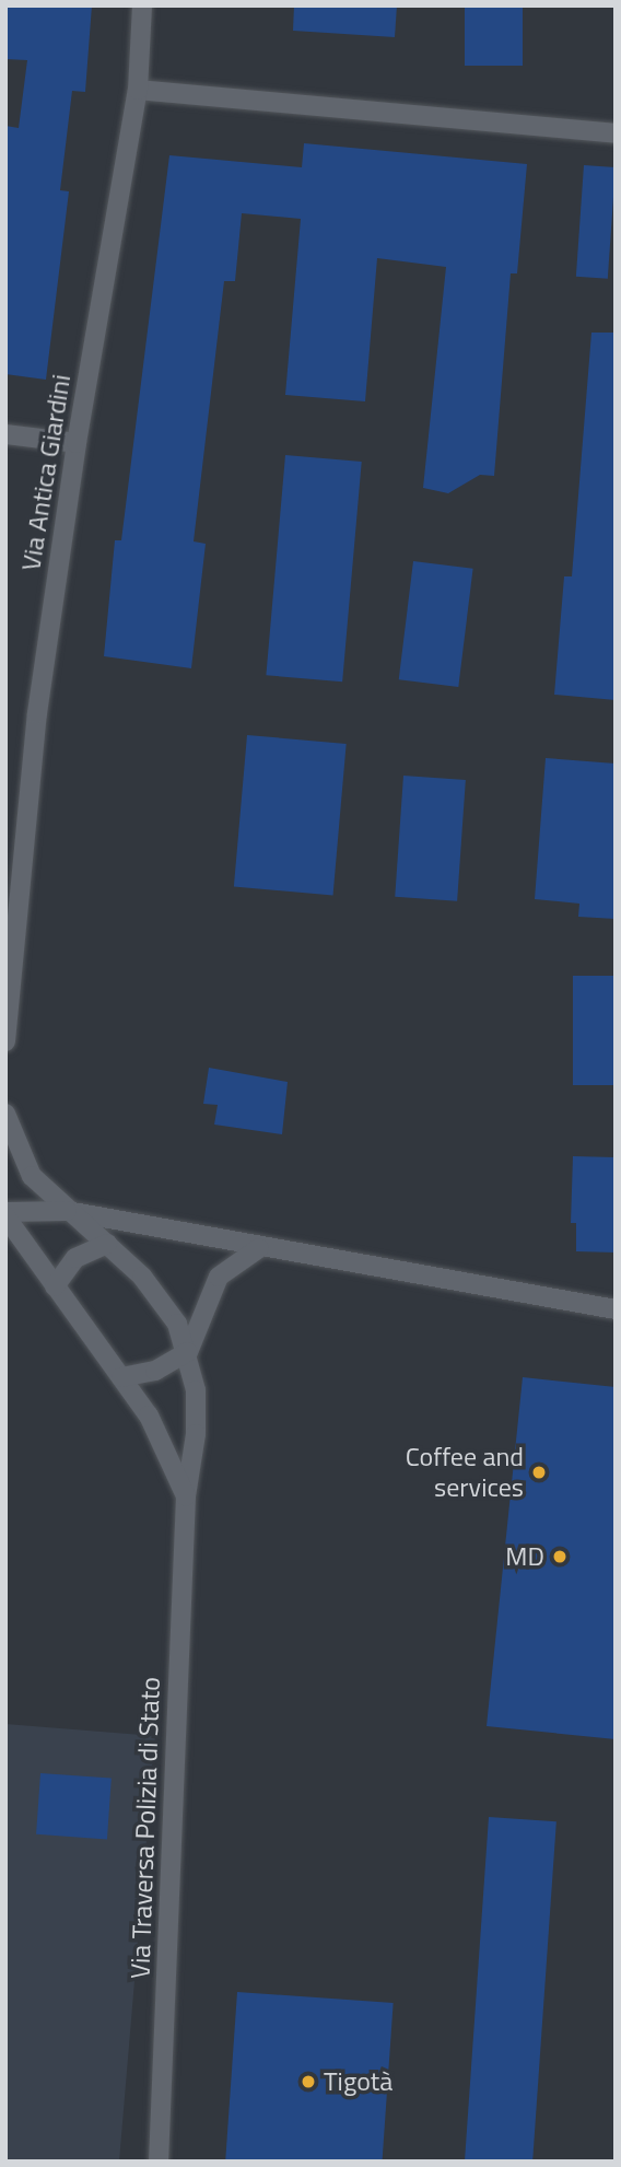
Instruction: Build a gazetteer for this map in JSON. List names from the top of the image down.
{
  "streets": {
    "street": ["Via Antica Giardini", "Via Traversa Polizia di Stato"]
  },
  "places": ["Coffee and services", "MD", "Tigotà"]
}
